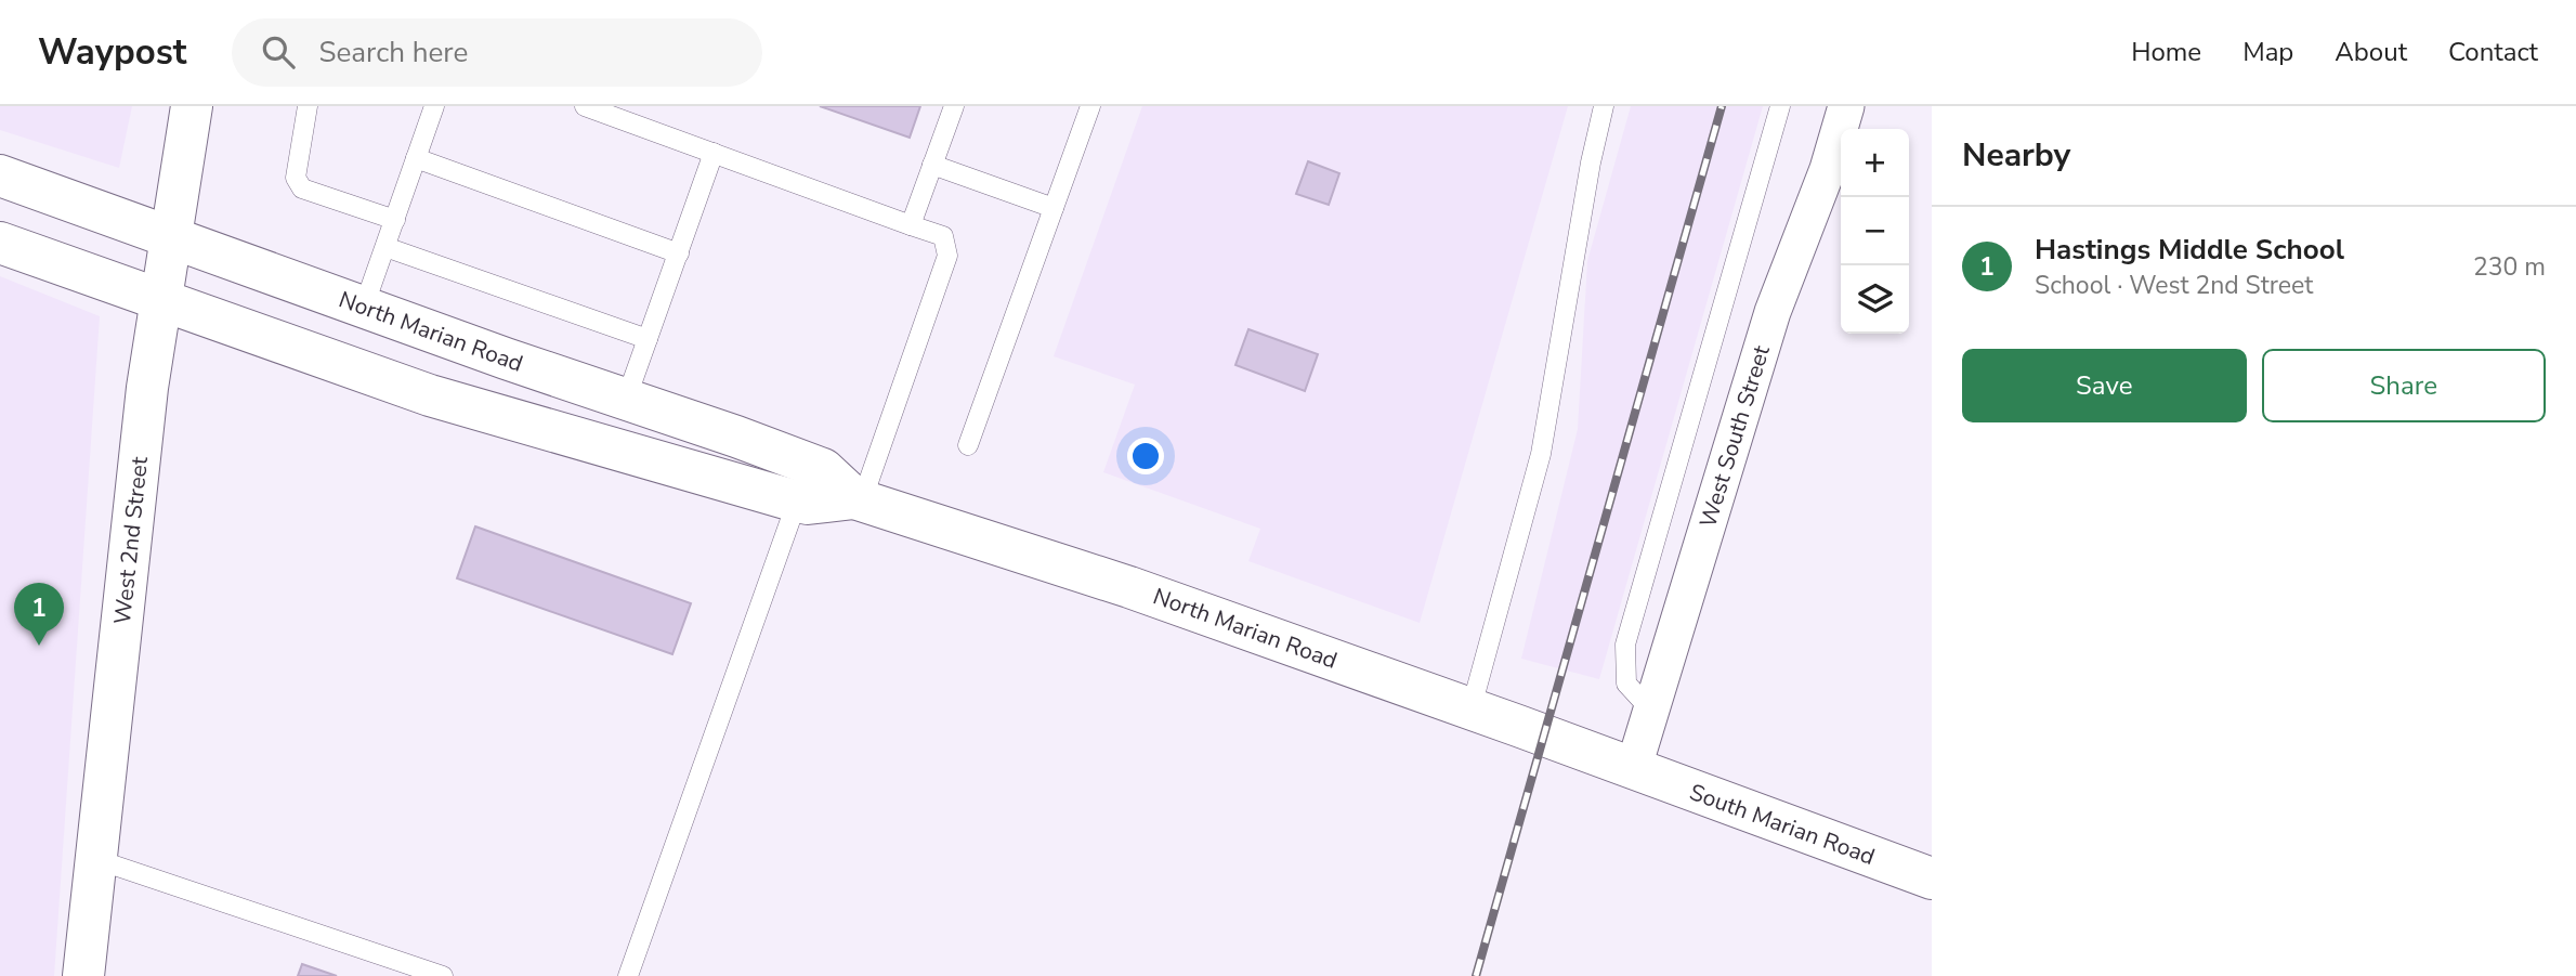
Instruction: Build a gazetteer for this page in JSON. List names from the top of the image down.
{
  "streets": {
    "street": [
      "North Marian Road",
      "West South Street",
      "West 2nd Street",
      "South Marian Road"
    ]
  },
  "crossings": [
    ["North Marian Road", "West South Street"],
    ["North Marian Road", "West 2nd Street"],
    ["North Marian Road", "South Marian Road"],
    ["West South Street", "South Marian Road"]
  ],
  "page": {
    "header": "Waypost",
    "search": "Search here",
    "nav": [
      "Home",
      "Map",
      "About",
      "Contact"
    ],
    "heading": "Nearby",
    "map_buttons": ["+", "−"],
    "list": [
      {
        "mark": "1",
        "name": "Hastings Middle School",
        "note": "School · West 2nd Street",
        "value": "230 m"
      }
    ],
    "buttons": ["Save", "Share"],
    "pins": "1"
  }
}
